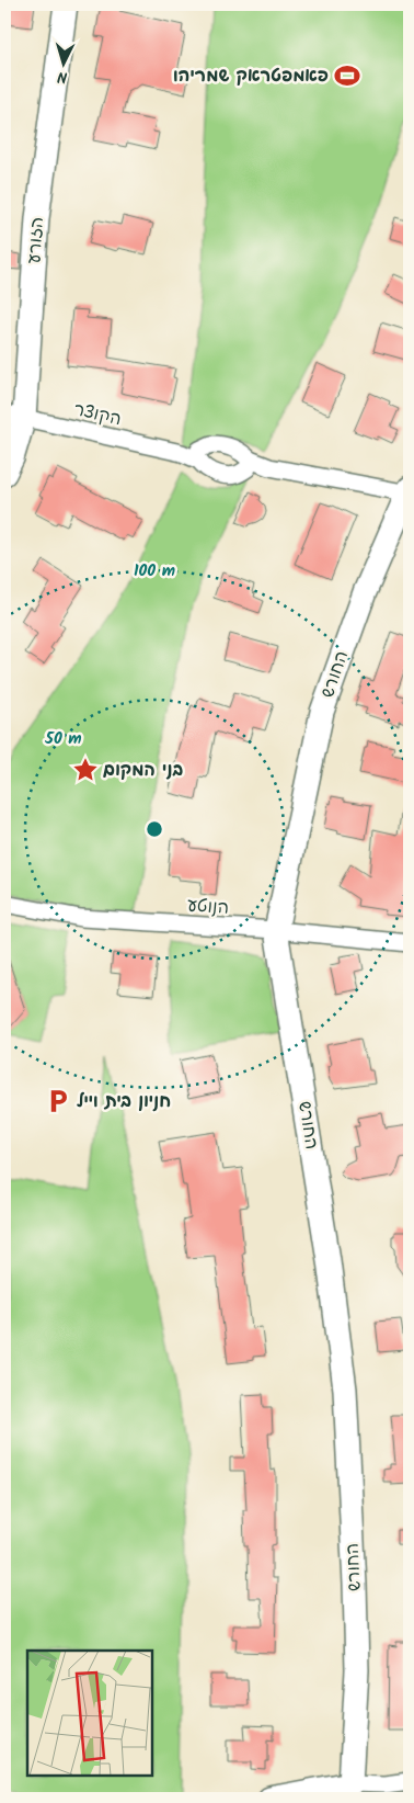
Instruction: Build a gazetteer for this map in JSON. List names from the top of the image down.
{
  "streets": {
    "street": [
      "הזורע",
      "הקוצר",
      "החורש",
      "הנוטע"
    ]
  },
  "crossings": [
    ["הזורע", "הקוצר"],
    ["החורש", "הנוטע"]
  ],
  "places": {
    "sports": ["פאמפטראק שמריהו"],
    "place": ["בני המקום"],
    "parking": ["חניון בית וייל"]
  },
  "north": "bottom",
  "rings": ["100 m", "50 m"]
}
